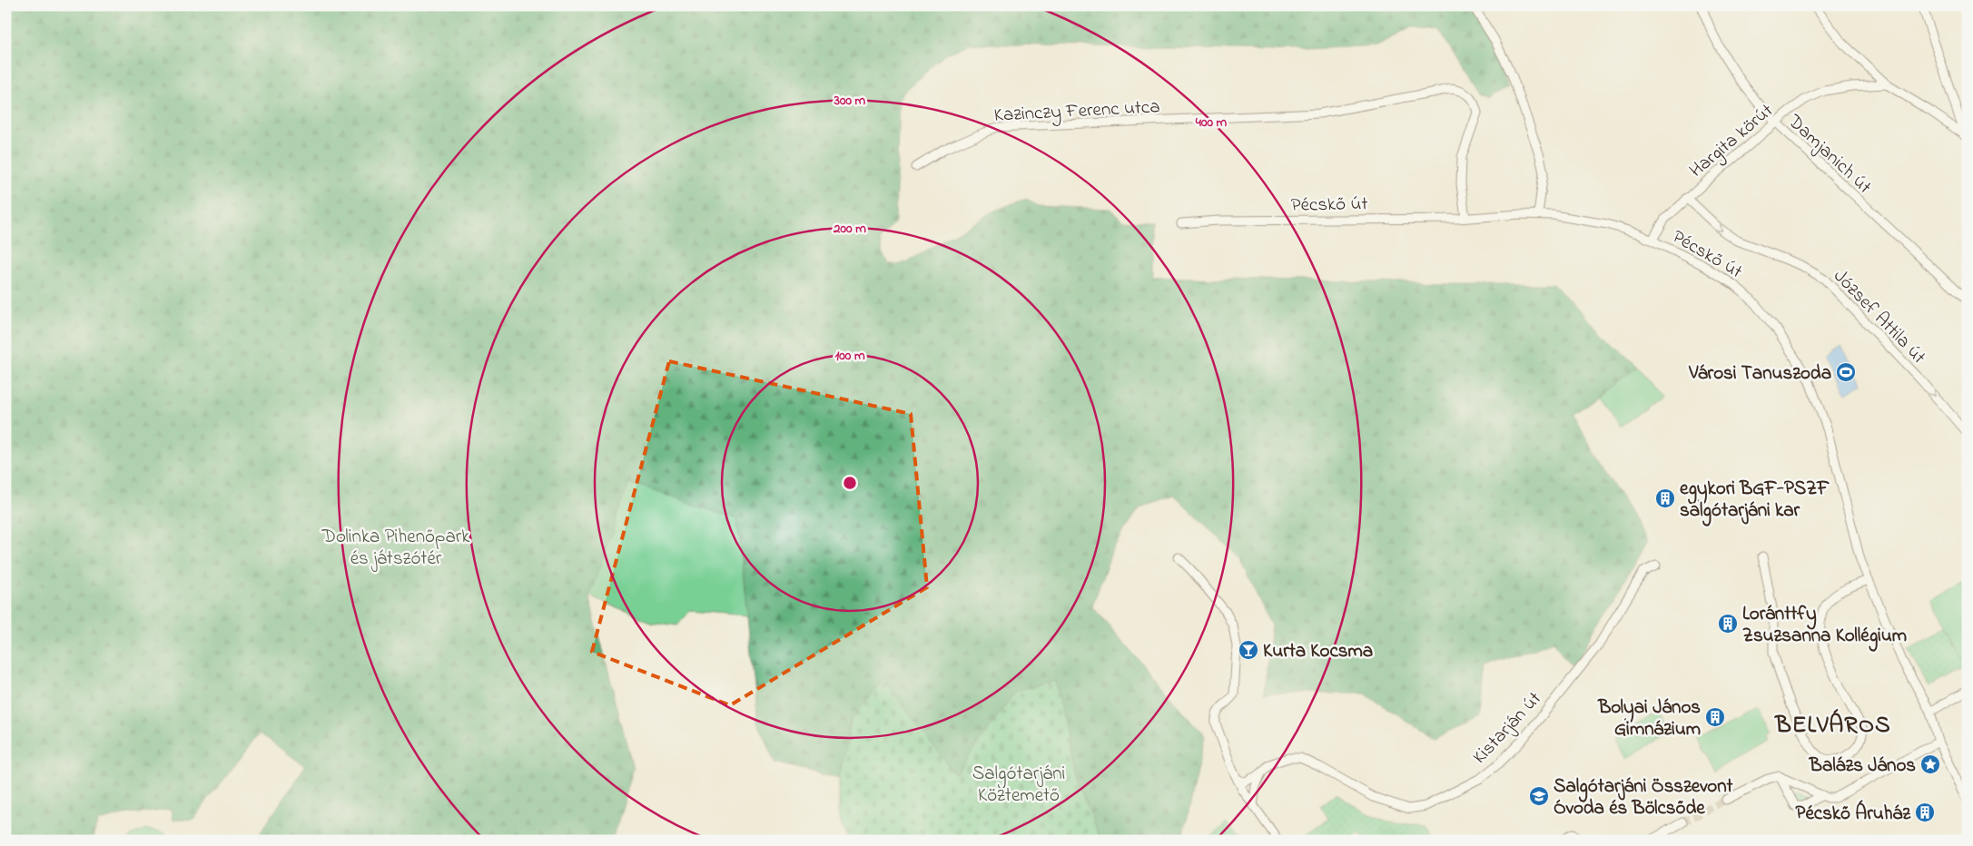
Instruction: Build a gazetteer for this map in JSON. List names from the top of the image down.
{
  "streets": {
    "street": [
      "Kazinczy Ferenc utca",
      "Hargita körút",
      "Damjanich út",
      "Pécskő út",
      "József Attila út",
      "Kistarján út"
    ]
  },
  "crossings": [
    ["Kazinczy Ferenc utca", "Pécskő út"],
    ["Hargita körút", "Damjanich út"],
    ["Hargita körút", "Pécskő út"],
    ["Hargita körút", "József Attila út"]
  ],
  "one_way": ["József Attila út"],
  "districts": ["BELVÁROS"],
  "parks": ["Dolinka Pihenőpark és játszótér", "Salgótarjáni Köztemető"],
  "places": {
    "sports": ["Városi Tanuszoda"],
    "building": [
      "egykori BGF-PSZF salgótarjáni kar",
      "Loránttfy Zsuzsanna Kollégium",
      "Bolyai János Gimnázium",
      "Pécskő Áruház"
    ],
    "bar": ["Kurta Kocsma"],
    "place": ["Balázs János"],
    "school or university": ["Salgótarjáni Összevont Óvoda és Bölcsőde"]
  },
  "rings": [
    "300 m",
    "400 m",
    "200 m",
    "100 m"
  ]
}
